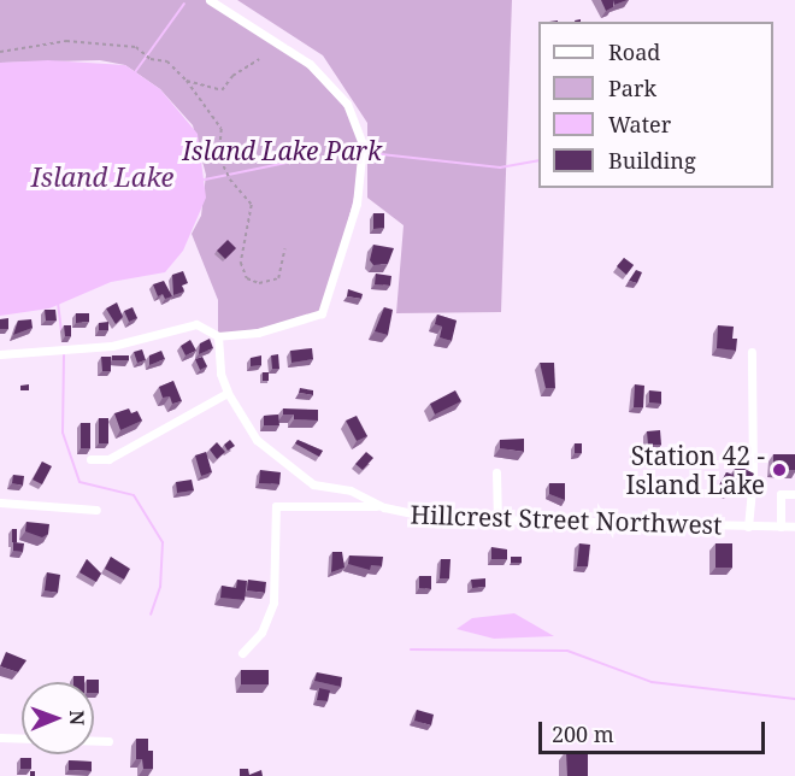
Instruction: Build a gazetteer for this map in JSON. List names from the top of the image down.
{
  "streets": {
    "street": ["Hillcrest Street Northwest"]
  },
  "water": ["Island Lake"],
  "parks": ["Island Lake Park"],
  "places": ["Station 42 - Island Lake"],
  "legend": [
    "Road",
    "Park",
    "Water",
    "Building"
  ],
  "scale_bar": "200 m",
  "north": "right"
}
